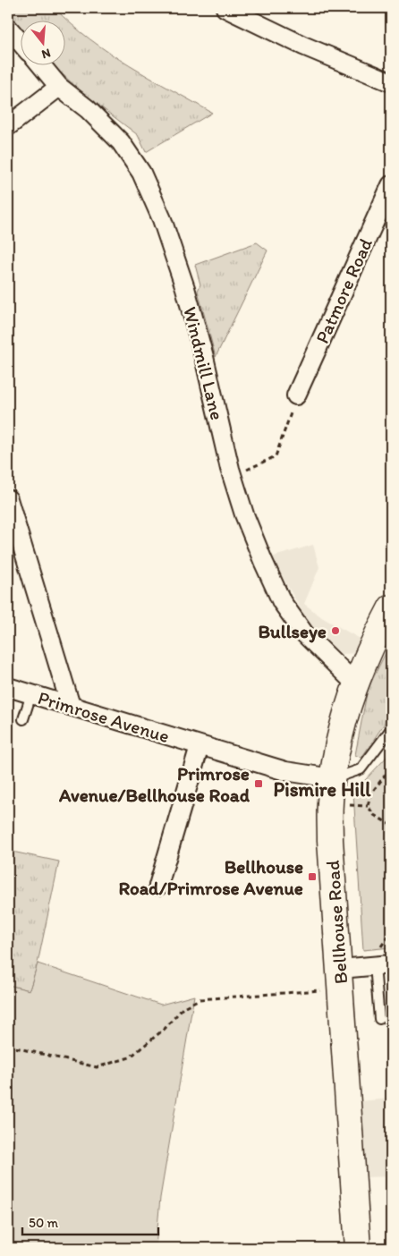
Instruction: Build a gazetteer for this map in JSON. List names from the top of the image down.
{
  "streets": {
    "main road": ["Bellhouse Road"],
    "street": ["Patmore Road", "Windmill Lane", "Primrose Avenue"]
  },
  "crossings": [
    ["Windmill Lane", "Bellhouse Road"],
    ["Primrose Avenue", "Bellhouse Road"]
  ],
  "districts": ["Pismire Hill"],
  "places": {
    "other": ["Bullseye"],
    "transit": ["Primrose Avenue/Bellhouse Road", "Bellhouse Road/Primrose Avenue"]
  },
  "scale_bar": "50 m",
  "north": "bottom"
}
